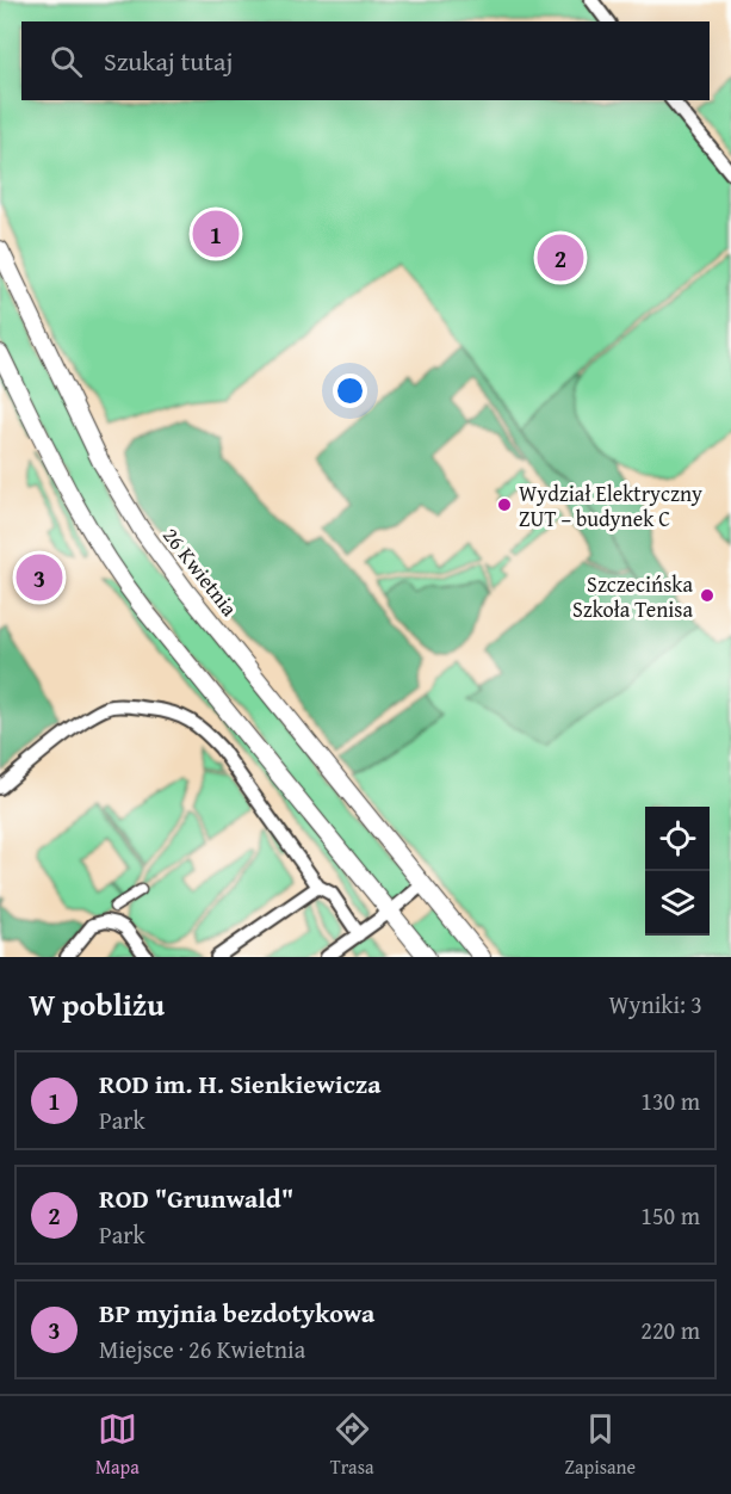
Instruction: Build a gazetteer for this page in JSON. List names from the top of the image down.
{
  "streets": {
    "street": ["26 Kwietnia"]
  },
  "places": ["Wydział Elektryczny ZUT – budynek C", "Szczecińska Szkoła Tenisa"],
  "page": {
    "search": "Szukaj tutaj",
    "pins": ["1", "2", "3"],
    "heading": ["W pobliżu", "Wyniki: 3"],
    "list": [
      {
        "mark": "1",
        "name": "ROD im. H. Sienkiewicza",
        "note": "Park",
        "value": "130 m"
      },
      {
        "mark": "2",
        "name": "ROD \"Grunwald\"",
        "note": "Park",
        "value": "150 m"
      },
      {
        "mark": "3",
        "name": "BP myjnia bezdotykowa",
        "note": "Miejsce · 26 Kwietnia",
        "value": "220 m"
      }
    ],
    "nav": ["Mapa", "Trasa", "Zapisane"]
  }
}
